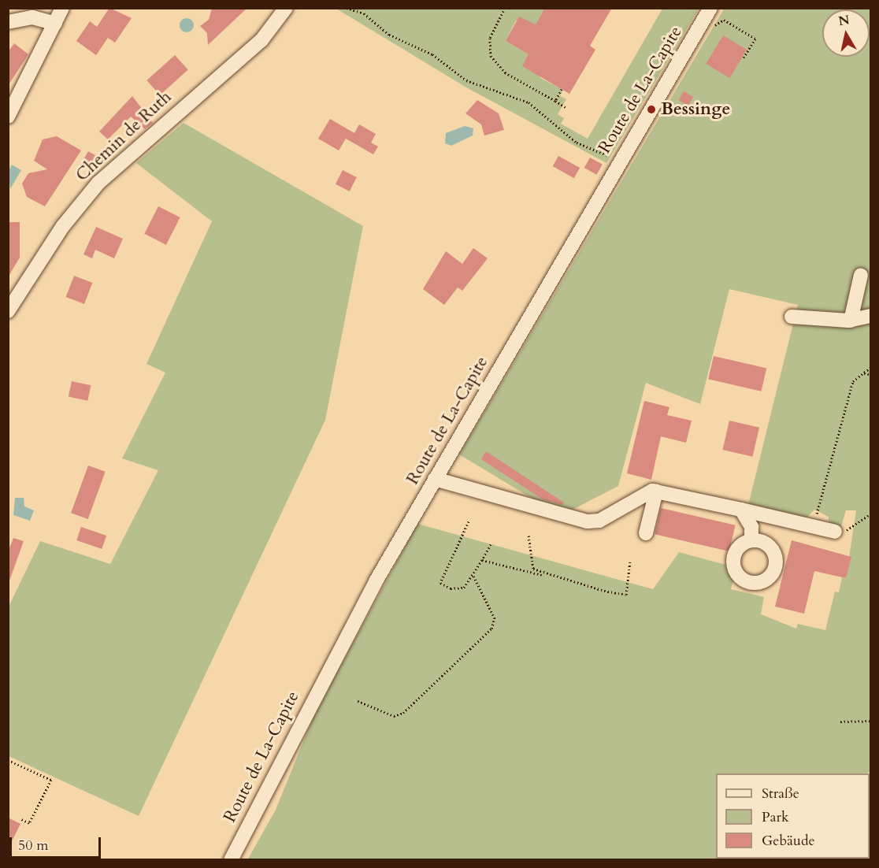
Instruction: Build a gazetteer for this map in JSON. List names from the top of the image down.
{
  "streets": {
    "street": ["Route de La-Capite", "Chemin de Ruth"]
  },
  "places": ["Bessinge"],
  "legend": ["Straße", "Park", "Gebäude"],
  "scale_bar": "50 m",
  "north": "top"
}
